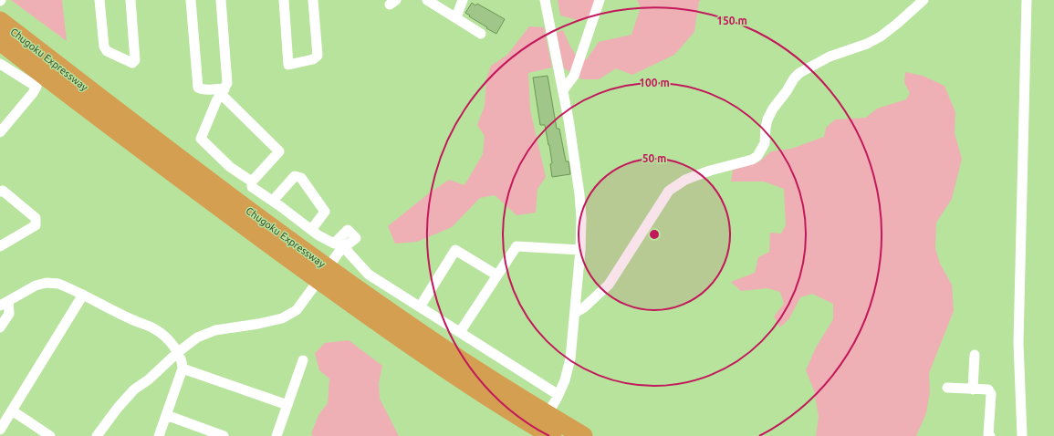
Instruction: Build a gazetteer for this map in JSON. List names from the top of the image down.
{
  "streets": {
    "highway": ["Chugoku Expressway"]
  },
  "rings": ["150 m", "100 m", "50 m"]
}
